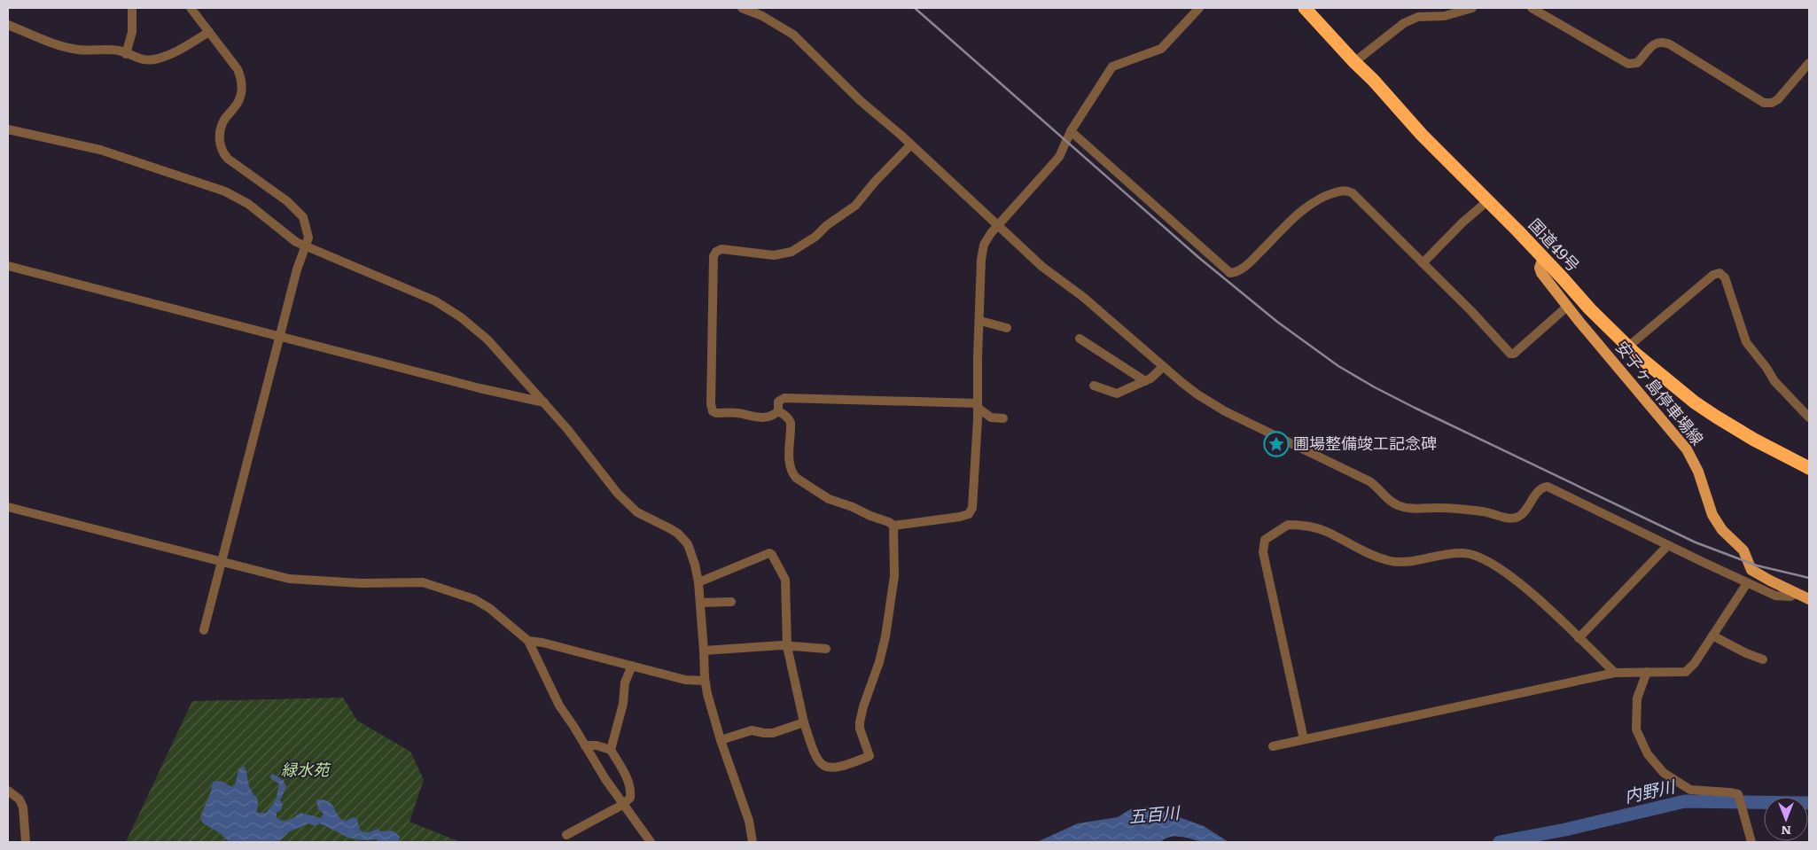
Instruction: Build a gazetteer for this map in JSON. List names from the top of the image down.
{
  "streets": {
    "highway": ["国道49号"],
    "main road": ["安子ヶ島停車場線"]
  },
  "crossings": [
    ["国道49号", "安子ヶ島停車場線"]
  ],
  "water": ["内野川", "五百川"],
  "parks": ["緑水苑"],
  "places": {
    "place": ["圃場整備竣工記念碑"]
  },
  "north": "bottom"
}
